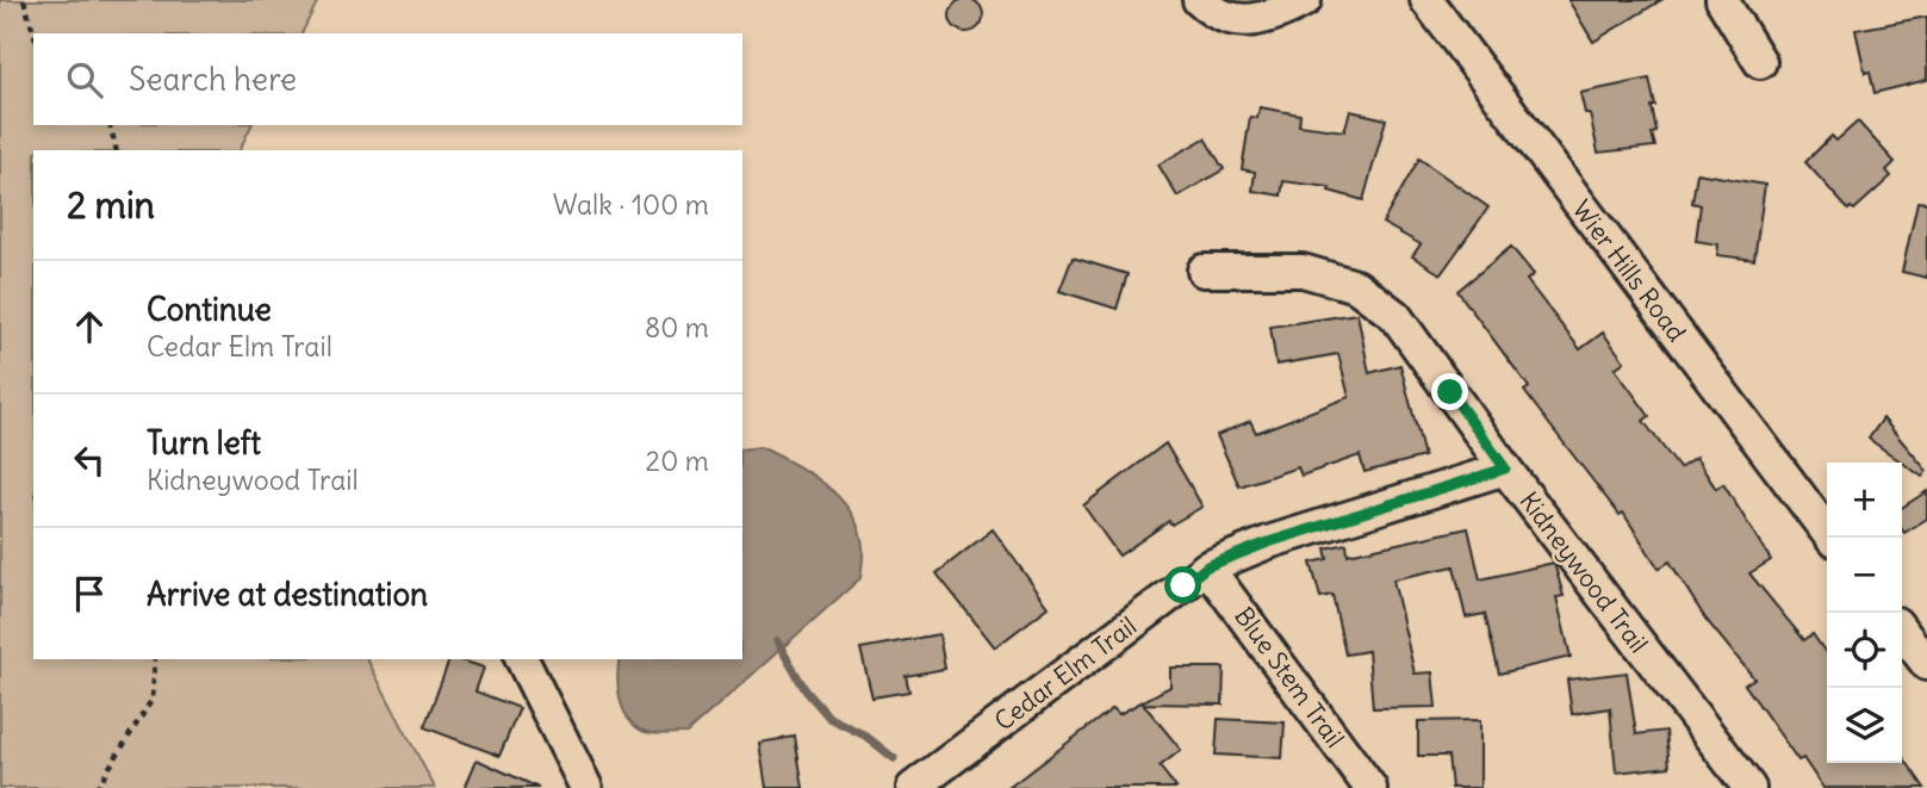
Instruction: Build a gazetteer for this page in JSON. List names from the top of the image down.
{
  "streets": {
    "street": [
      "Wier Hills Road",
      "Kidneywood Trail",
      "Cedar Elm Trail",
      "Blue Stem Trail"
    ]
  },
  "crossings": [
    ["Kidneywood Trail", "Cedar Elm Trail"],
    ["Cedar Elm Trail", "Blue Stem Trail"]
  ],
  "page": {
    "search": "Search here",
    "heading": ["2 min", "Walk · 100 m"],
    "list": [
      ["Continue", "Cedar Elm Trail", "80 m"],
      ["Turn left", "Kidneywood Trail", "20 m"],
      "Arrive at destination"
    ],
    "map_buttons": ["+", "−"]
  }
}
